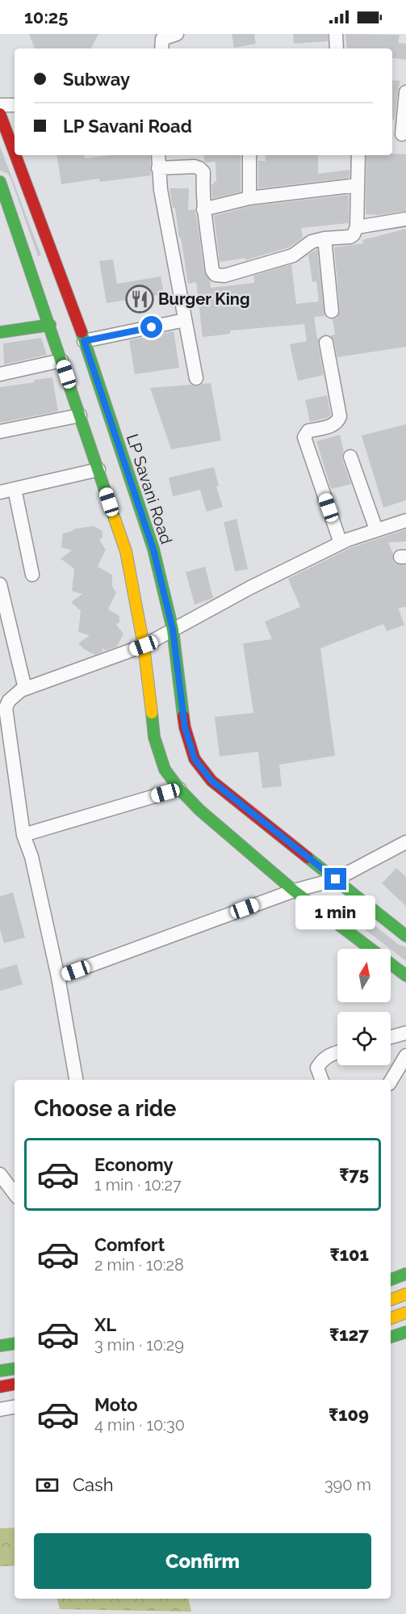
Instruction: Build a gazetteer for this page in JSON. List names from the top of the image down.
{
  "streets": {
    "main road": ["LP Savani Road"]
  },
  "places": {
    "restaurant": ["Burger King"]
  },
  "north": "top",
  "page": {
    "status": "10:25",
    "banner": ["Subway", "LP Savani Road"],
    "bubble": "1 min",
    "heading": "Choose a ride",
    "list": [
      {
        "name": "Economy",
        "note": "1 min · 10:27",
        "value": "₹75"
      },
      {
        "name": "Comfort",
        "note": "2 min · 10:28",
        "value": "₹101"
      },
      {
        "name": "XL",
        "note": "3 min · 10:29",
        "value": "₹127"
      },
      {
        "name": "Moto",
        "note": "4 min · 10:30",
        "value": "₹109"
      }
    ],
    "pay": ["Cash", "390 m"],
    "buttons": "Confirm"
  }
}
